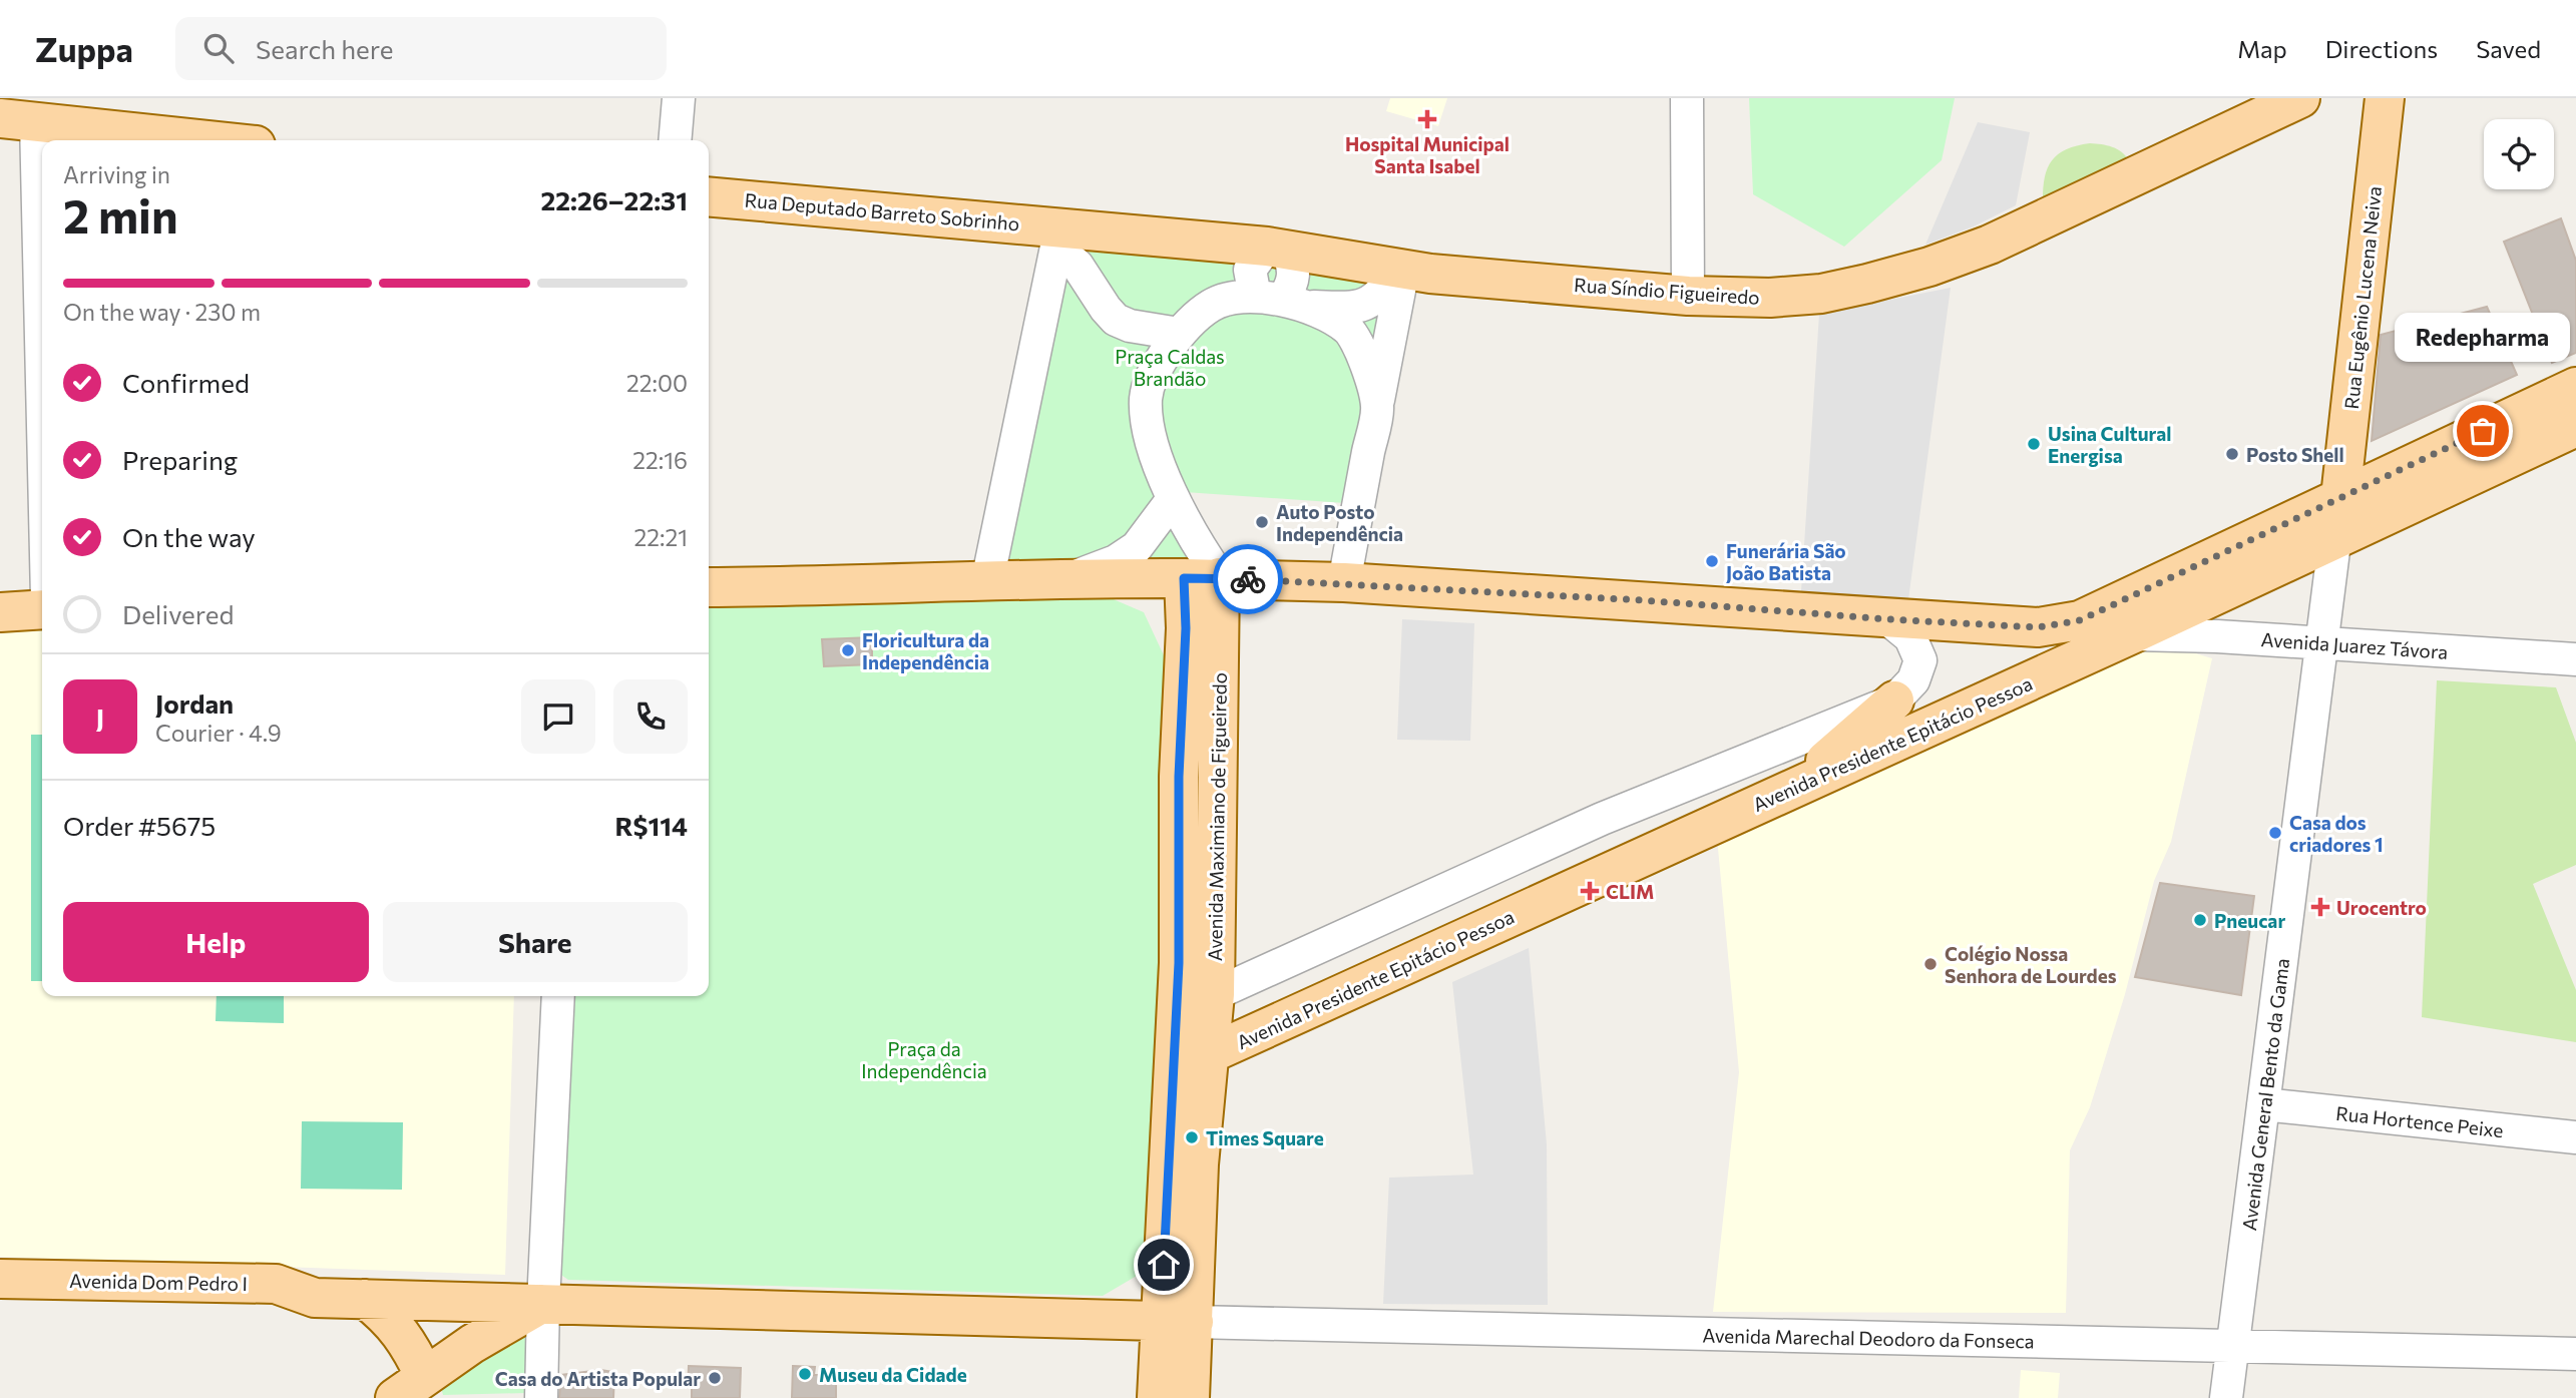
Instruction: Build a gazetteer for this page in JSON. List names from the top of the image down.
{
  "streets": {
    "main road": [
      "Rua Deputado Barreto Sobrinho",
      "Rua Síndio Figueiredo",
      "Rua Eugênio Lucena Neiva",
      "Avenida Presidente Epitácio Pessoa",
      "Avenida Maximiano de Figueiredo",
      "Avenida Dom Pedro I"
    ],
    "street": [
      "Avenida Juarez Távora",
      "Avenida General Bento da Gama",
      "Rua Hortence Peixe",
      "Avenida Marechal Deodoro da Fonseca"
    ]
  },
  "crossings": [
    ["Rua Eugênio Lucena Neiva", "Avenida General Bento da Gama"],
    ["Avenida Juarez Távora", "Avenida Presidente Epitácio Pessoa"],
    ["Avenida Juarez Távora", "Avenida General Bento da Gama"],
    ["Avenida Presidente Epitácio Pessoa", "Avenida Maximiano de Figueiredo"],
    ["Avenida Presidente Epitácio Pessoa", "Avenida General Bento da Gama"],
    ["Avenida General Bento da Gama", "Rua Hortence Peixe"],
    ["Avenida General Bento da Gama", "Avenida Marechal Deodoro da Fonseca"]
  ],
  "parks": ["Praça Caldas Brandão", "Praça da Independência"],
  "places": {
    "health": ["Hospital Municipal Santa Isabel", "CLIM", "Urocentro"],
    "other": [
      "Redepharma",
      "Usina Cultural Energisa",
      "Posto Shell",
      "Auto Posto Independência",
      "Funerária São João Batista",
      "Floricultura da Independência",
      "Casa dos criadores 1",
      "Pneucar",
      "Colégio Nossa Senhora de Lourdes",
      "Times Square",
      "Museu da Cidade",
      "Casa do Artista Popular"
    ]
  },
  "page": {
    "header": "Zuppa",
    "search": "Search here",
    "nav": ["Map", "Directions", "Saved"],
    "heading": ["2 min", "Arriving in", "22:26–22:31"],
    "panel": [
      "Jordan",
      "Courier · 4.9",
      "Order #5675",
      "R$114"
    ],
    "bar": "On the way · 230 m",
    "bubble": "Redepharma",
    "list": [
      ["Confirmed", "22:00"],
      ["Preparing", "22:16"],
      ["On the way", "22:21"],
      "Delivered"
    ],
    "round": "J",
    "buttons": ["Help", "Share"]
  }
}
